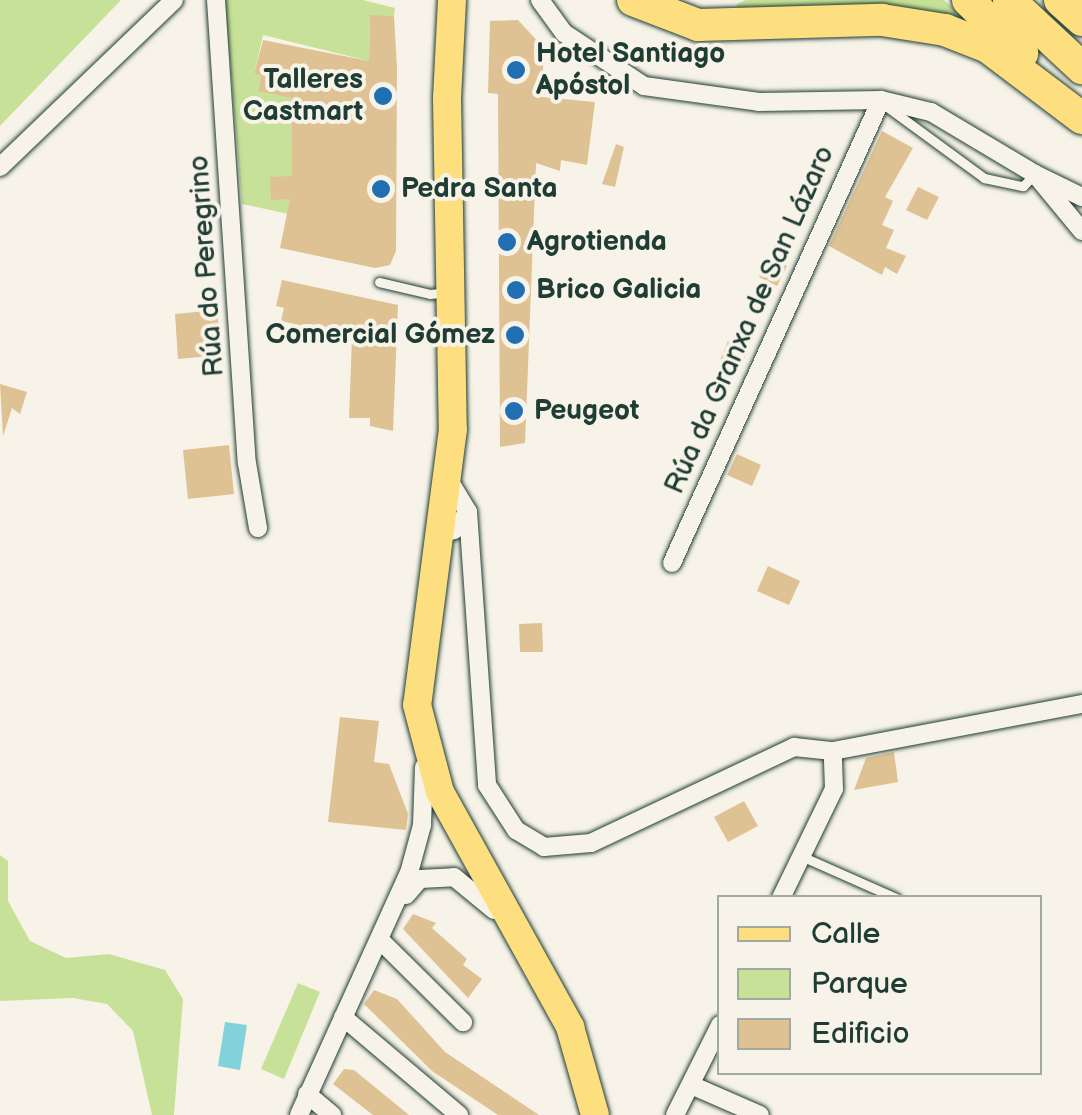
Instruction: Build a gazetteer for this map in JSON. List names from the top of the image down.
{
  "streets": {
    "street": ["Rúa do Peregrino", "Rúa da Granxa de San Lázaro"]
  },
  "places": [
    "Hotel Santiago Apóstol",
    "Talleres Castmart",
    "Pedra Santa",
    "Agrotienda",
    "Brico Galicia",
    "Comercial Gómez",
    "Peugeot"
  ],
  "legend": ["Calle", "Parque", "Edificio"]
}
